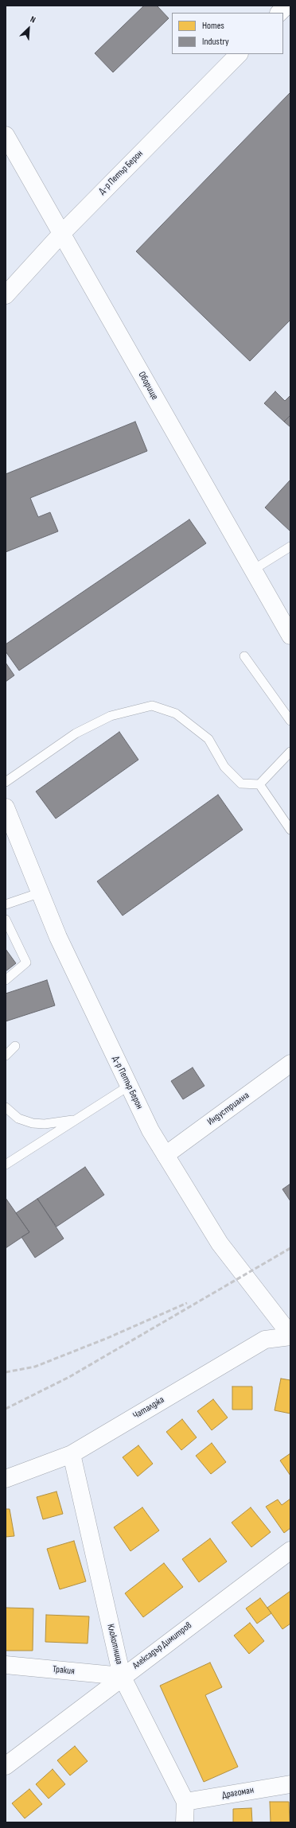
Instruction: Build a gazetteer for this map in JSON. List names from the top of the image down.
{
  "streets": {
    "street": [
      "Д-р Петър Берон",
      "Оборище",
      "Индустриална",
      "Чаталджа",
      "Клокотница",
      "Алексадър Димитров",
      "Тракия",
      "Драгоман"
    ]
  },
  "crossings": [
    ["Д-р Петър Берон", "Оборище"],
    ["Д-р Петър Берон", "Индустриална"],
    ["Д-р Петър Берон", "Чаталджа"],
    ["Чаталджа", "Клокотница"],
    ["Клокотница", "Алексадър Димитров"],
    ["Клокотница", "Тракия"],
    ["Клокотница", "Драгоман"],
    ["Алексадър Димитров", "Тракия"]
  ],
  "legend": ["Homes", "Industry"],
  "north": "top right"
}
